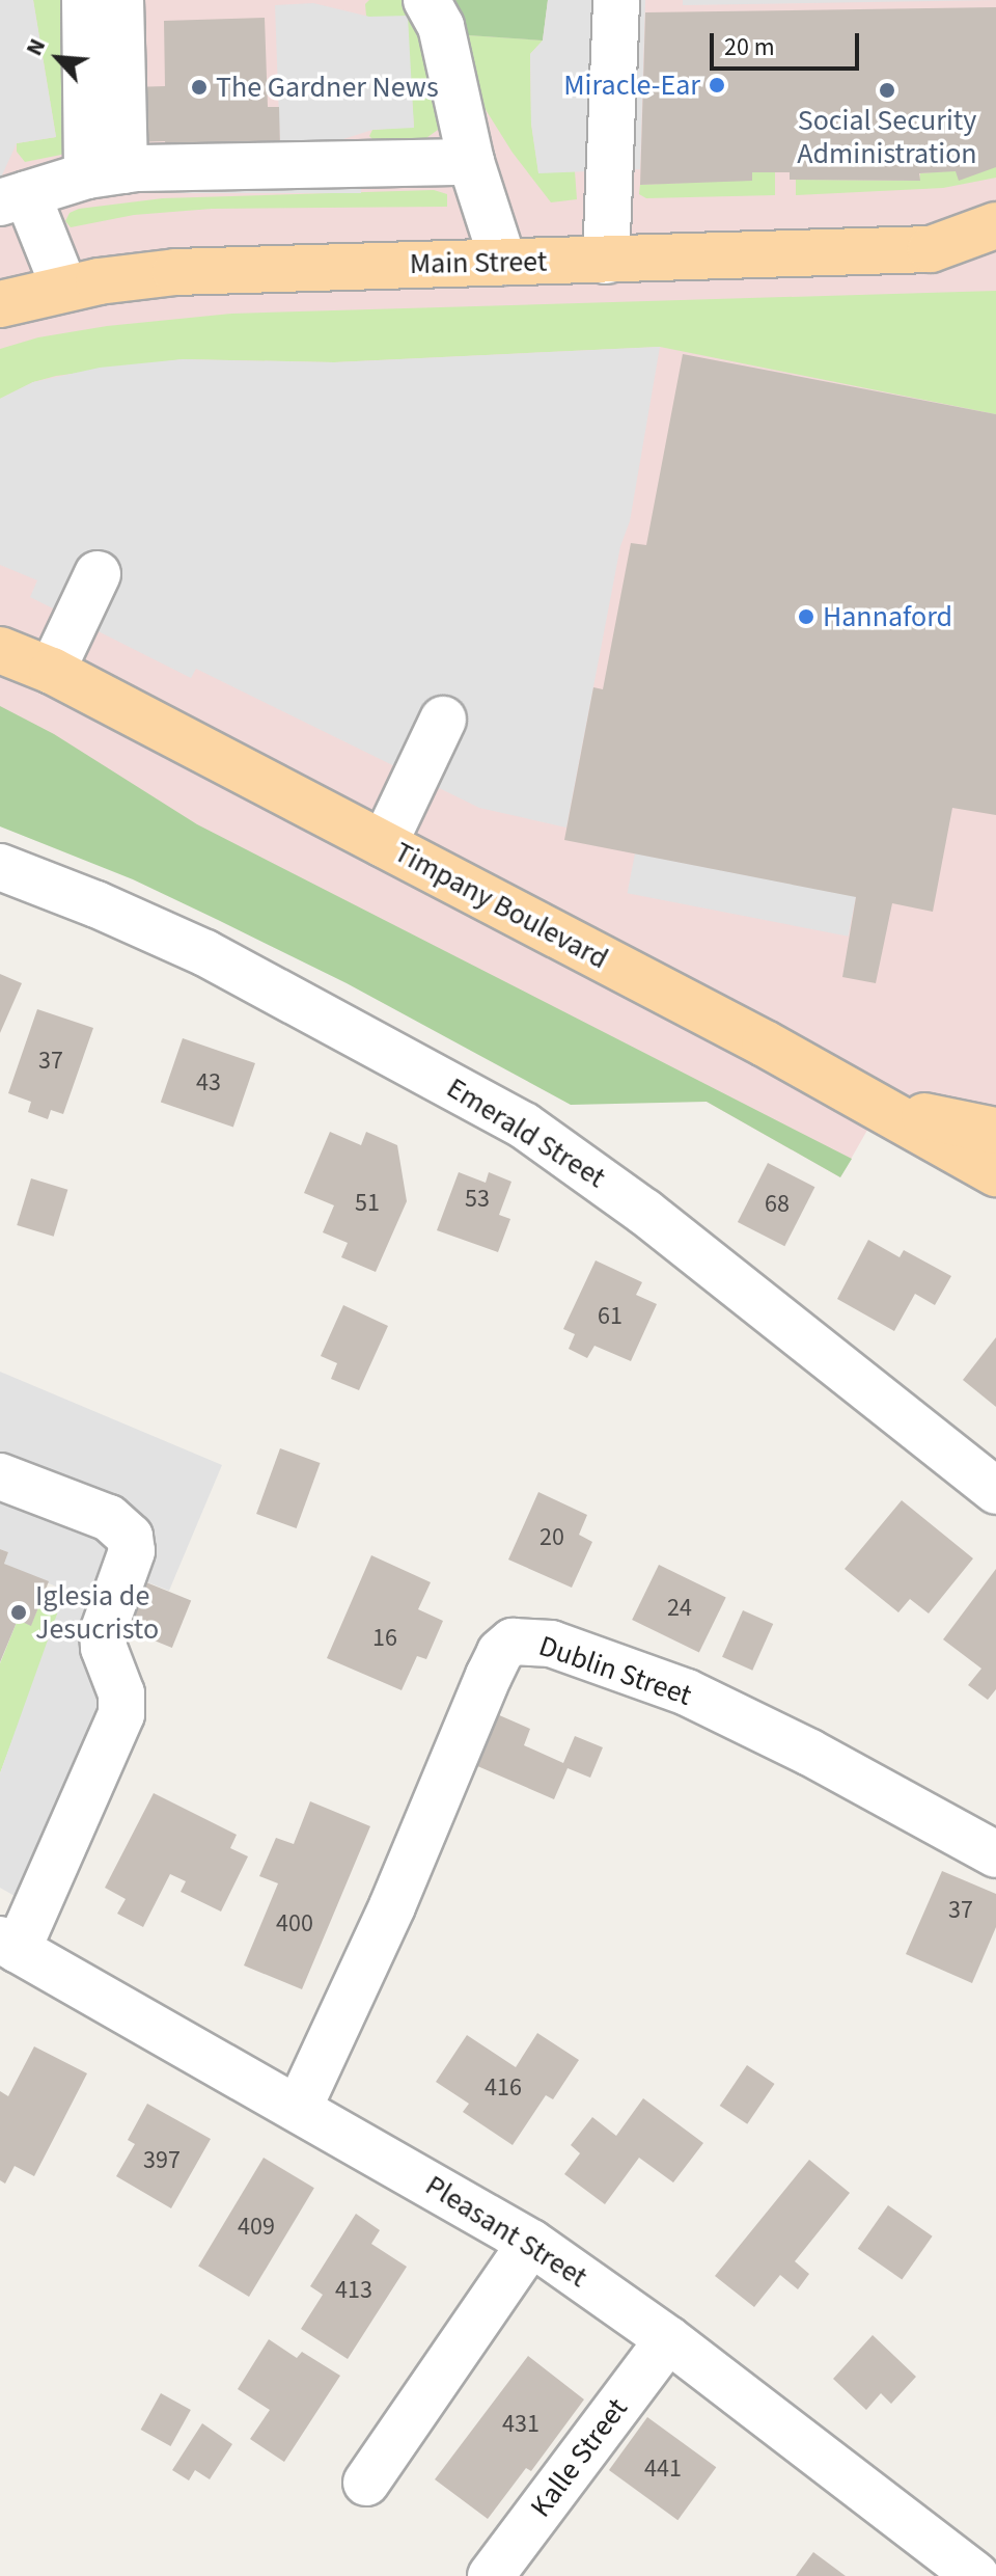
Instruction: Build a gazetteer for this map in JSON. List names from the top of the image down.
{
  "streets": {
    "main road": ["Main Street", "Timpany Boulevard"],
    "street": [
      "Emerald Street",
      "Dublin Street",
      "Pleasant Street",
      "Kalle Street"
    ]
  },
  "crossings": [
    ["Dublin Street", "Pleasant Street"],
    ["Pleasant Street", "Kalle Street"]
  ],
  "places": [
    "Miracle-Ear",
    "The Gardner News",
    "Social Security Administration",
    "Hannaford",
    "Iglesia de Jesucristo"
  ],
  "house_numbers": [
    "37",
    "43",
    "53",
    "51",
    "68",
    "61",
    "20",
    "24",
    "16",
    "37",
    "400",
    "416",
    "397",
    "409",
    "413",
    "431",
    "441"
  ],
  "scale_bar": "20 m",
  "north": "top left"
}
